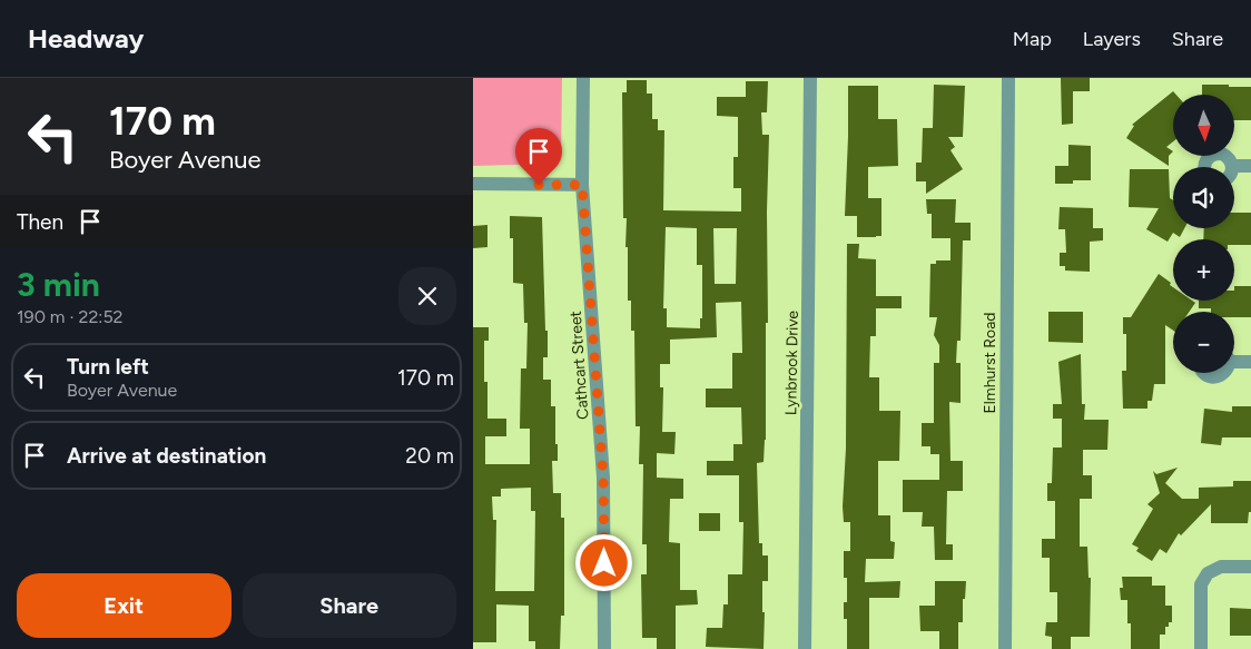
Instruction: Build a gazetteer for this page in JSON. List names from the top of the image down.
{
  "streets": {
    "street": ["Lynbrook Drive", "Elmhurst Road", "Cathcart Street"]
  },
  "north": "bottom",
  "page": {
    "header": "Headway",
    "nav": ["Map", "Layers", "Share"],
    "turn": ["170 m", "Boyer Avenue"],
    "map_buttons": ["+", "−"],
    "then": "Then",
    "heading": ["3 min", "190 m · 22:52"],
    "list": [
      {
        "name": "Turn left",
        "note": "Boyer Avenue",
        "value": "170 m"
      },
      {
        "name": "Arrive at destination",
        "value": "20 m"
      }
    ],
    "buttons": ["Exit", "Share"]
  }
}
